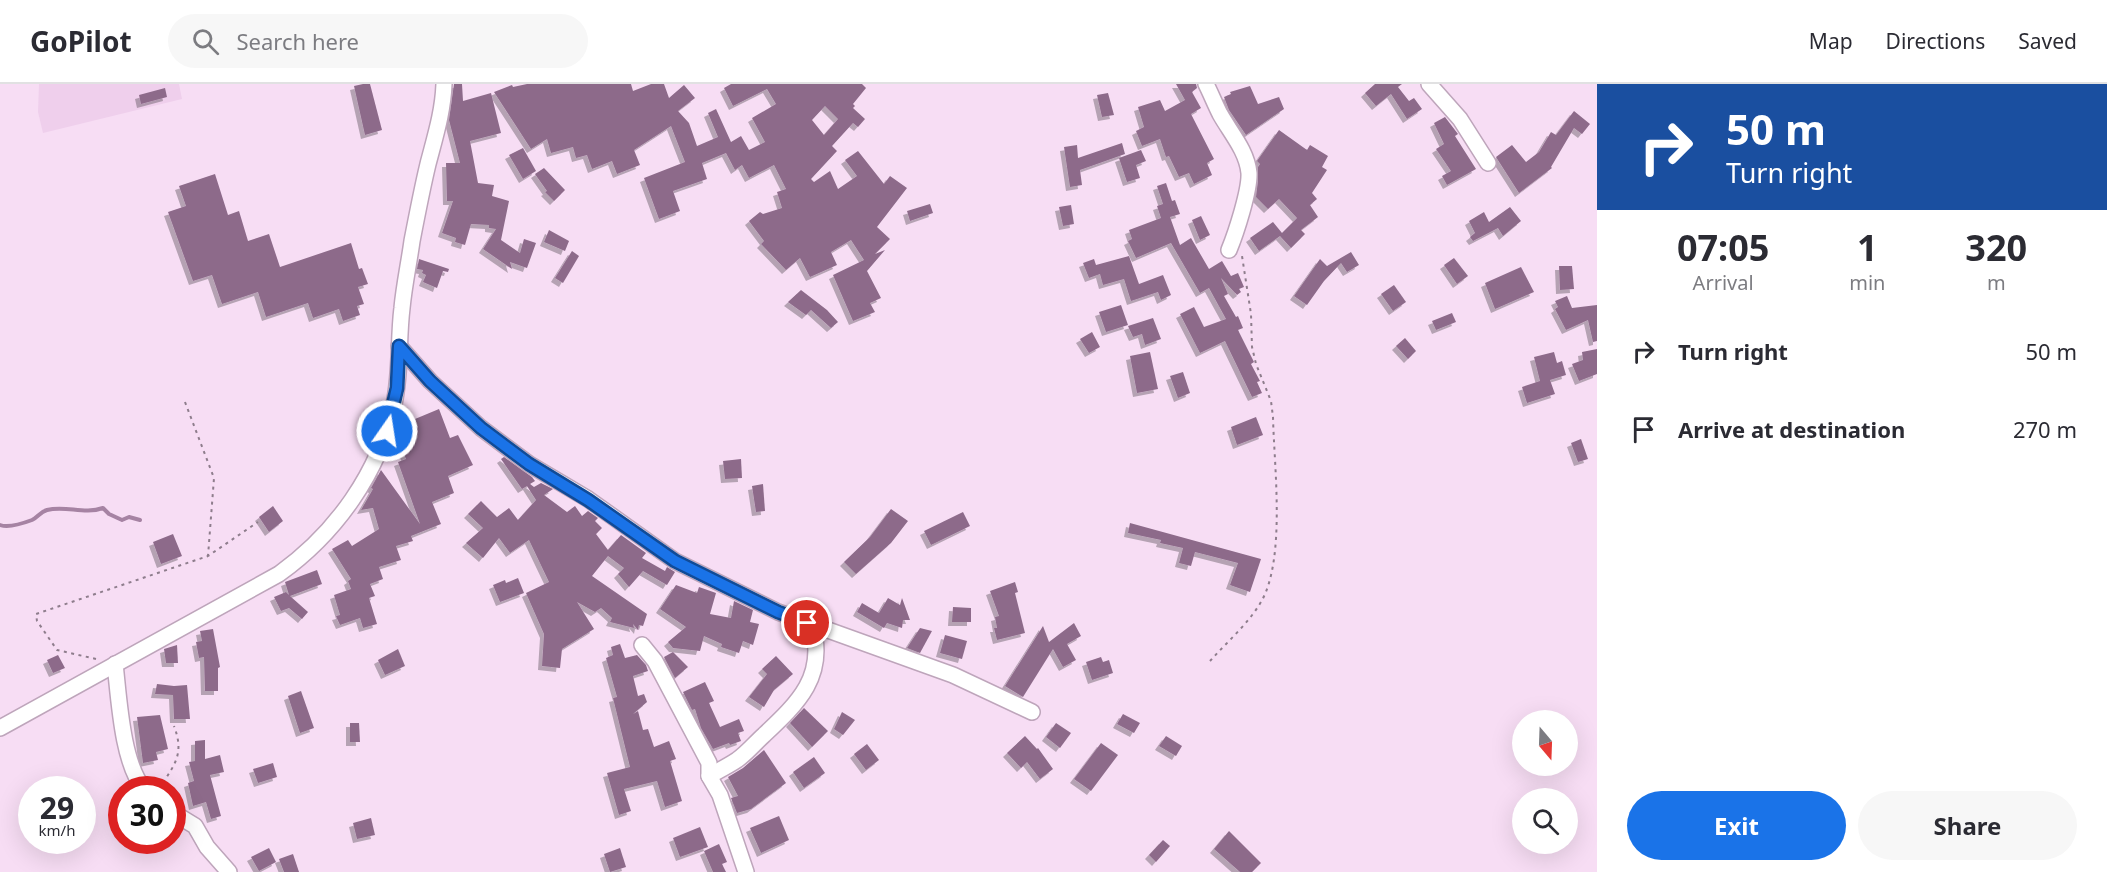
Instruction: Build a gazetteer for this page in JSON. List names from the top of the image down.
{
  "north": "bottom",
  "page": {
    "header": "GoPilot",
    "search": "Search here",
    "nav": ["Map", "Directions", "Saved"],
    "turn": ["50 m", "Turn right"],
    "eta": [
      "07:05",
      "Arrival",
      "1",
      "min",
      "320",
      "m"
    ],
    "list": [
      {
        "name": "Turn right",
        "value": "50 m"
      },
      {
        "name": "Arrive at destination",
        "value": "270 m"
      }
    ],
    "speed": "29 km/h",
    "limit": "30",
    "buttons": ["Exit", "Share"]
  }
}
